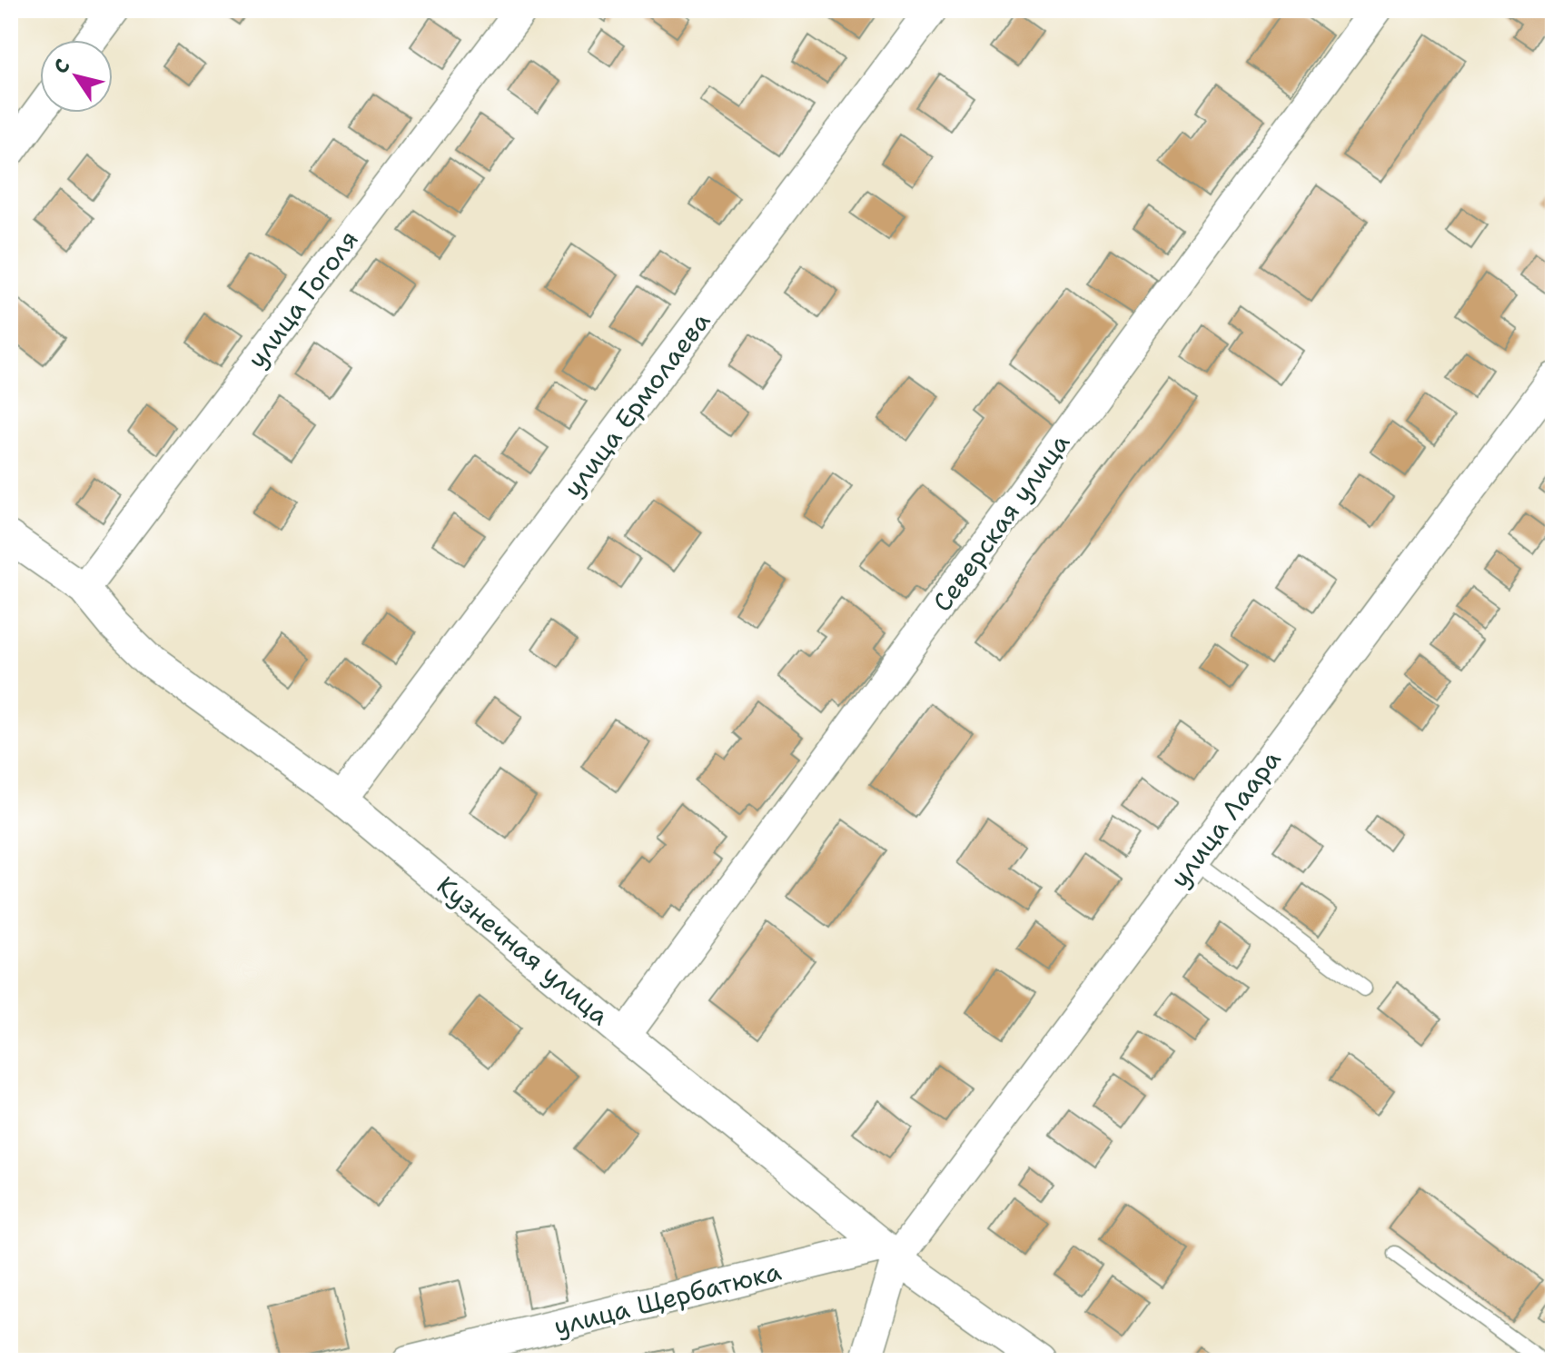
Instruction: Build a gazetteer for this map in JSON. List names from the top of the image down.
{
  "streets": {
    "street": [
      "улица Гоголя",
      "улица Ермолаева",
      "Северская улица",
      "улица Лаара",
      "Кузнечная улица",
      "улица Щербатюка"
    ]
  },
  "crossings": [
    ["улица Гоголя", "Кузнечная улица"],
    ["улица Ермолаева", "Кузнечная улица"],
    ["Северская улица", "Кузнечная улица"],
    ["улица Лаара", "Кузнечная улица"],
    ["улица Лаара", "улица Щербатюка"],
    ["Кузнечная улица", "улица Щербатюка"]
  ],
  "north": "top left"
}
